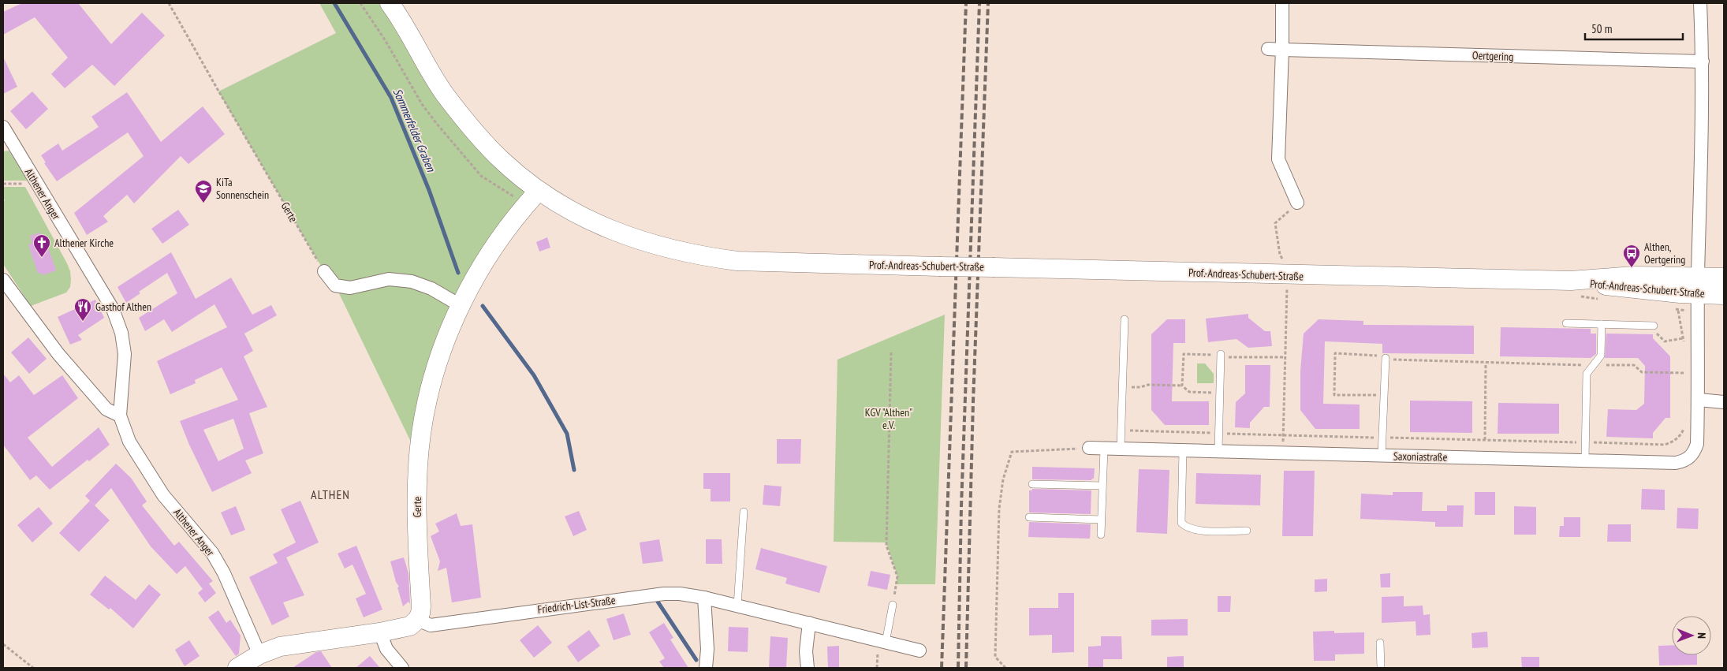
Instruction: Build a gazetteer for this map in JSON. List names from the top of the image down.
{
  "streets": {
    "main road": ["Gerte", "Prof.-Andreas-Schubert-Straße"],
    "street": [
      "Oertgering",
      "Althener Anger",
      "Saxoniastraße",
      "Friedrich-List-Straße"
    ]
  },
  "crossings": [
    ["Gerte", "Prof.-Andreas-Schubert-Straße"],
    ["Gerte", "Friedrich-List-Straße"],
    ["Prof.-Andreas-Schubert-Straße", "Saxoniastraße"]
  ],
  "districts": ["ALTHEN"],
  "water": ["Sommerfelder Graben"],
  "parks": ["KGV \"Althen\" e.V."],
  "places": {
    "school or university": ["KiTa Sonnenschein"],
    "church": ["Althener Kirche"],
    "bus stop": ["Althen, Oertgering"],
    "restaurant": ["Gasthof Althen"]
  },
  "scale_bar": "50 m",
  "north": "right"
}
